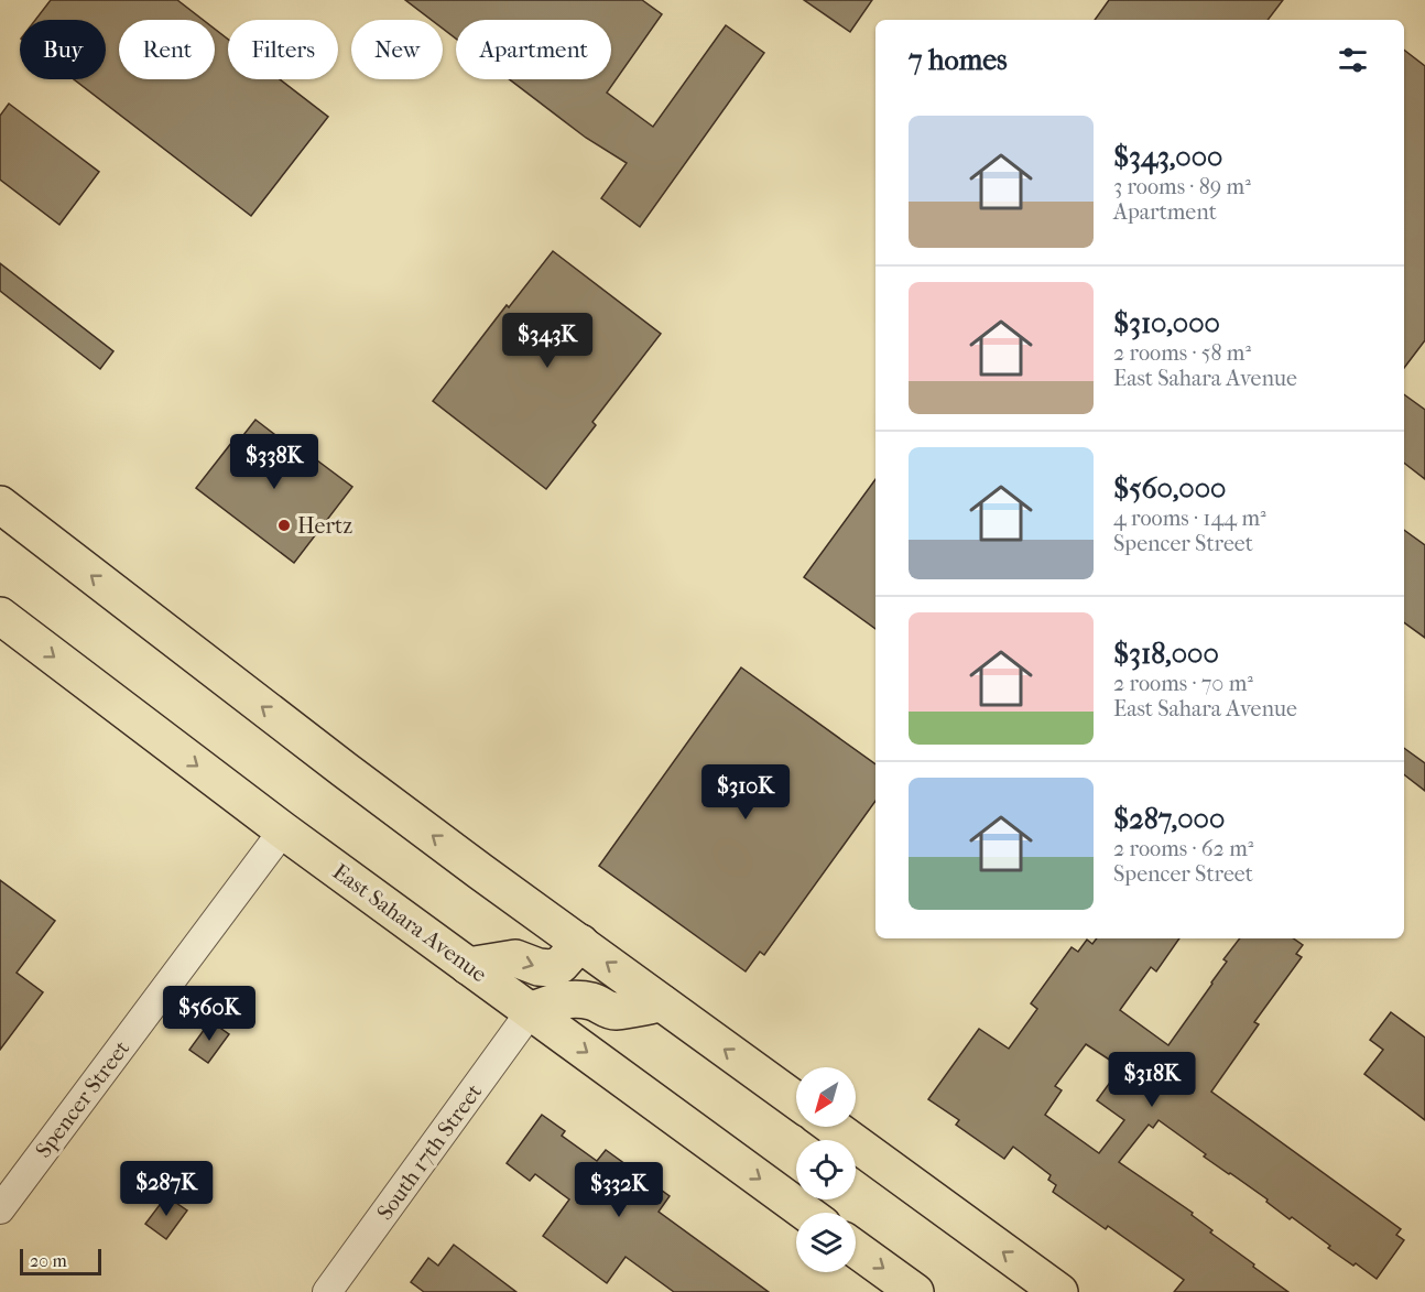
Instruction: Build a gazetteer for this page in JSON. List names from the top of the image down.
{
  "streets": {
    "main road": ["East Sahara Avenue"],
    "street": ["Spencer Street", "South 17th Street"]
  },
  "crossings": [
    ["East Sahara Avenue", "Spencer Street"],
    ["East Sahara Avenue", "South 17th Street"]
  ],
  "places": ["Hertz"],
  "scale_bar": "20 m",
  "north": "bottom left",
  "page": {
    "chip": [
      "Buy",
      "Rent",
      "Filters",
      "New",
      "Apartment"
    ],
    "heading": "7 homes",
    "list": [
      {
        "name": "$343,000",
        "note": "3 rooms · 89 m² · Apartment"
      },
      {
        "name": "$310,000",
        "note": "2 rooms · 58 m² · East Sahara Avenue"
      },
      {
        "name": "$560,000",
        "note": "4 rooms · 144 m² · Spencer Street"
      },
      {
        "name": "$318,000",
        "note": "2 rooms · 70 m² · East Sahara Avenue"
      },
      {
        "name": "$287,000",
        "note": "2 rooms · 62 m² · Spencer Street"
      }
    ],
    "price": [
      "$343K",
      "$338K",
      "$310K",
      "$560K",
      "$318K",
      "$287K",
      "$332K"
    ],
    "scale": "20 m"
  }
}
